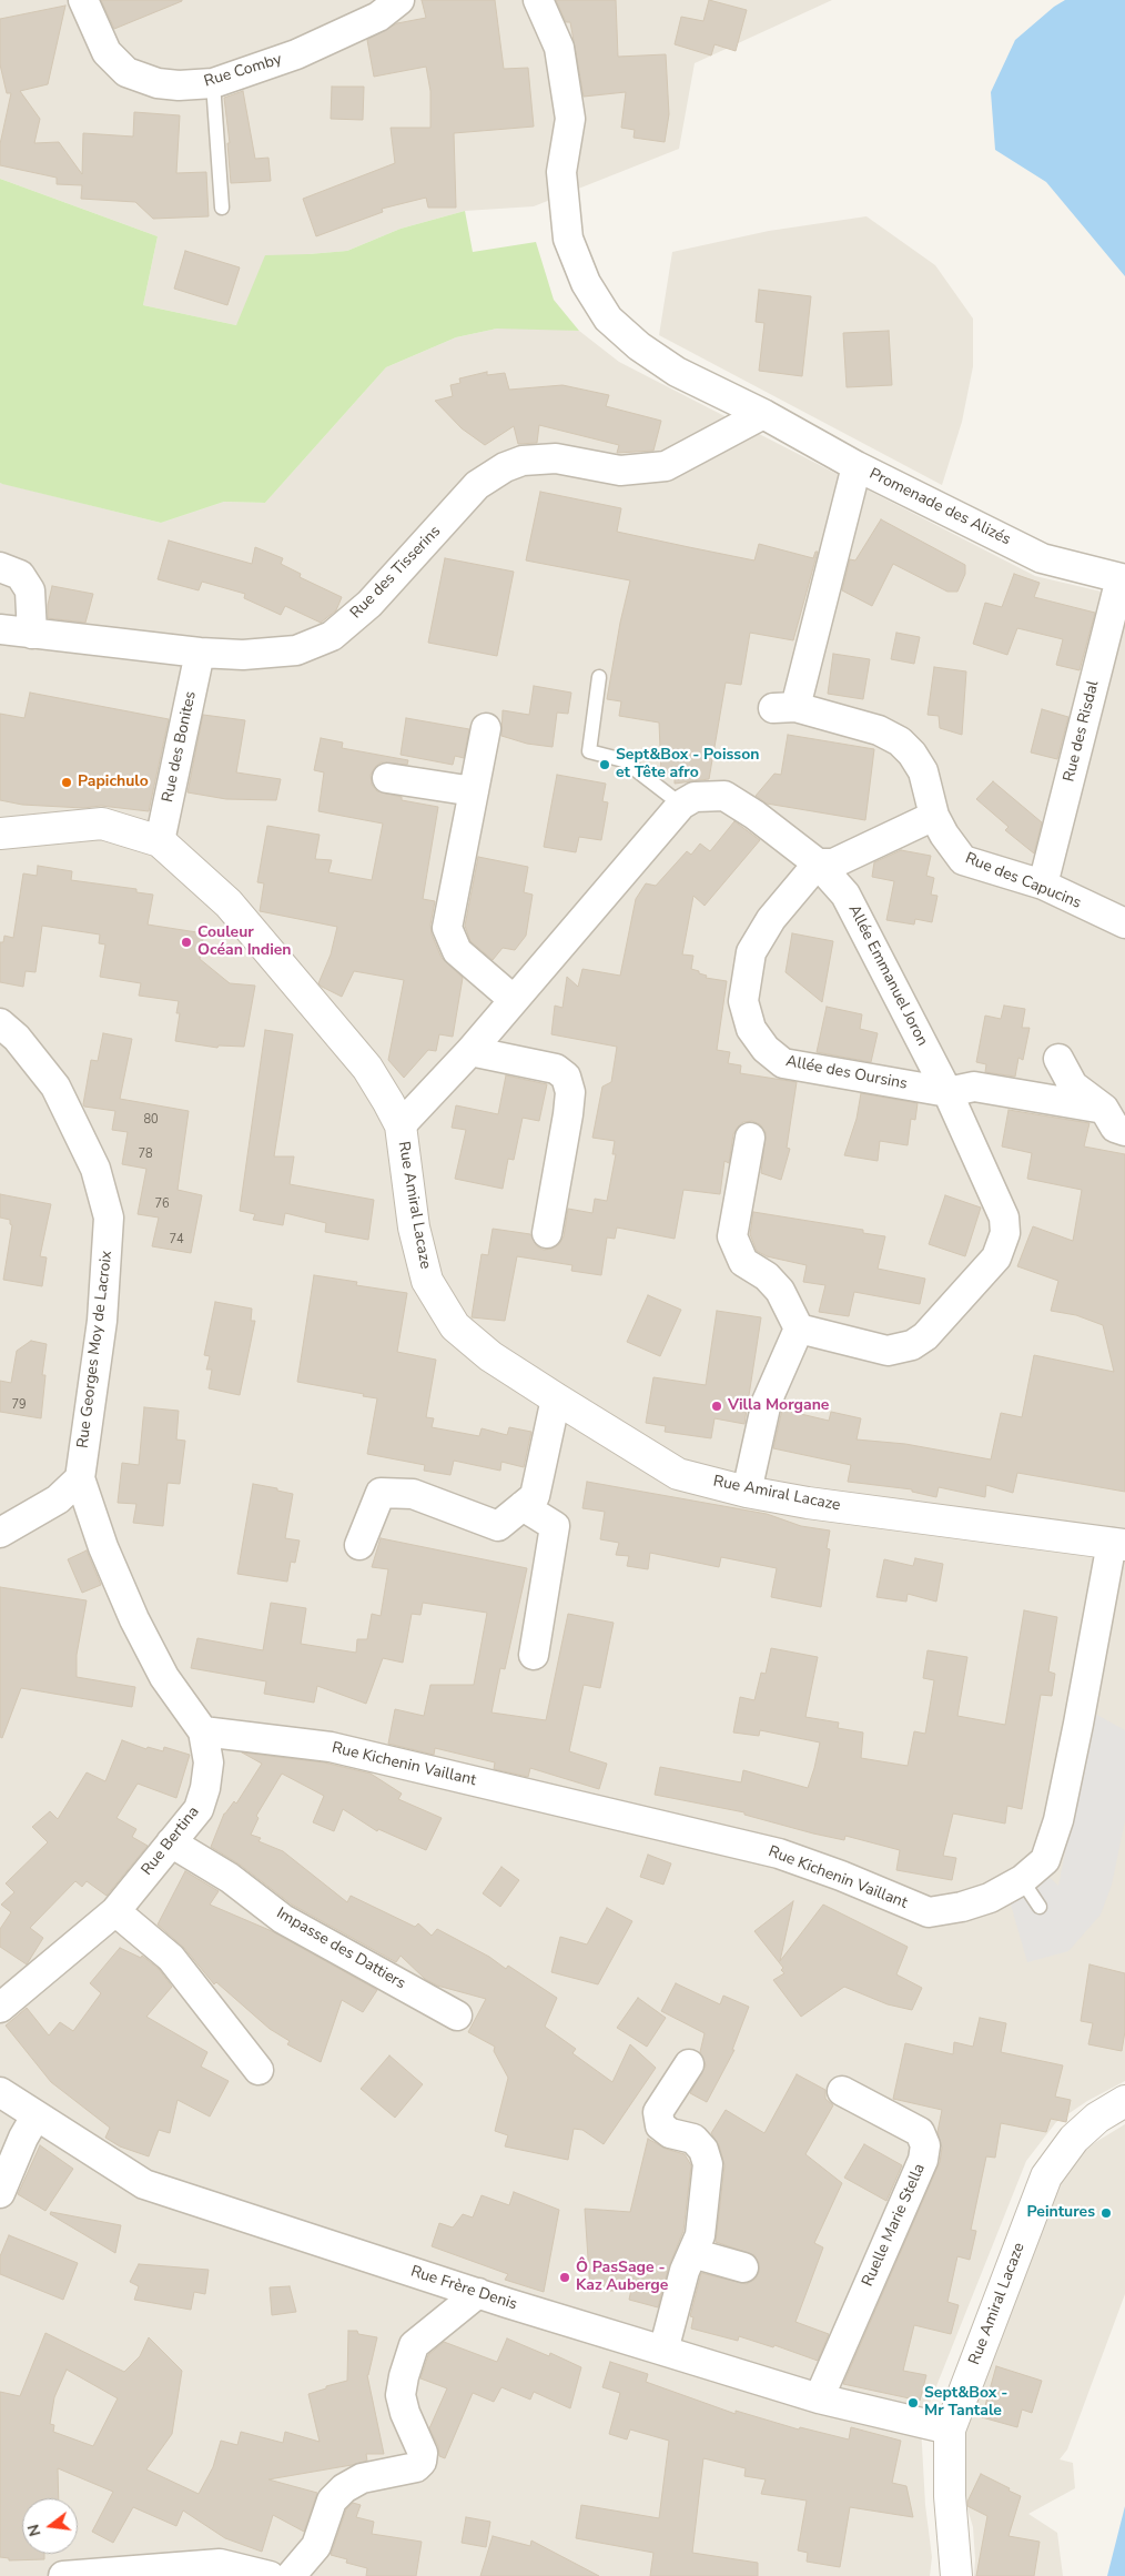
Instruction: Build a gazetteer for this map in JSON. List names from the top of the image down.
{
  "streets": {
    "street": [
      "Rue Comby",
      "Promenade des Alizés",
      "Rue des Tisserins",
      "Rue des Risdal",
      "Rue des Bonites",
      "Rue des Capucins",
      "Allée Emmanuel Joron",
      "Allée des Oursins",
      "Rue Amiral Lacaze",
      "Rue Georges Moy de Lacroix",
      "Rue Kichenin Vaillant",
      "Rue Bertina",
      "Impasse des Dattiers",
      "Ruelle Marie Stella",
      "Rue Frère Denis"
    ]
  },
  "crossings": [
    ["Promenade des Alizés", "Rue des Tisserins"],
    ["Promenade des Alizés", "Rue des Risdal"],
    ["Promenade des Alizés", "Rue des Capucins"],
    ["Rue des Tisserins", "Rue des Bonites"],
    ["Rue des Risdal", "Rue des Capucins"],
    ["Rue des Bonites", "Rue Amiral Lacaze"],
    ["Allée Emmanuel Joron", "Allée des Oursins"],
    ["Rue Amiral Lacaze", "Rue Kichenin Vaillant"],
    ["Rue Amiral Lacaze", "Rue Frère Denis"],
    ["Rue Georges Moy de Lacroix", "Rue Bertina"],
    ["Rue Kichenin Vaillant", "Rue Bertina"],
    ["Rue Bertina", "Impasse des Dattiers"],
    ["Ruelle Marie Stella", "Rue Frère Denis"]
  ],
  "places": [
    "Sept&Box - Poisson et Tête afro",
    "Papichulo",
    "Couleur Océan Indien",
    "Villa Morgane",
    "Peintures",
    "Ô PasSage - Kaz Auberge",
    "Sept&Box - Mr Tantale"
  ],
  "house_numbers": [
    "80",
    "78",
    "76",
    "74",
    "79"
  ],
  "north": "left"
}
